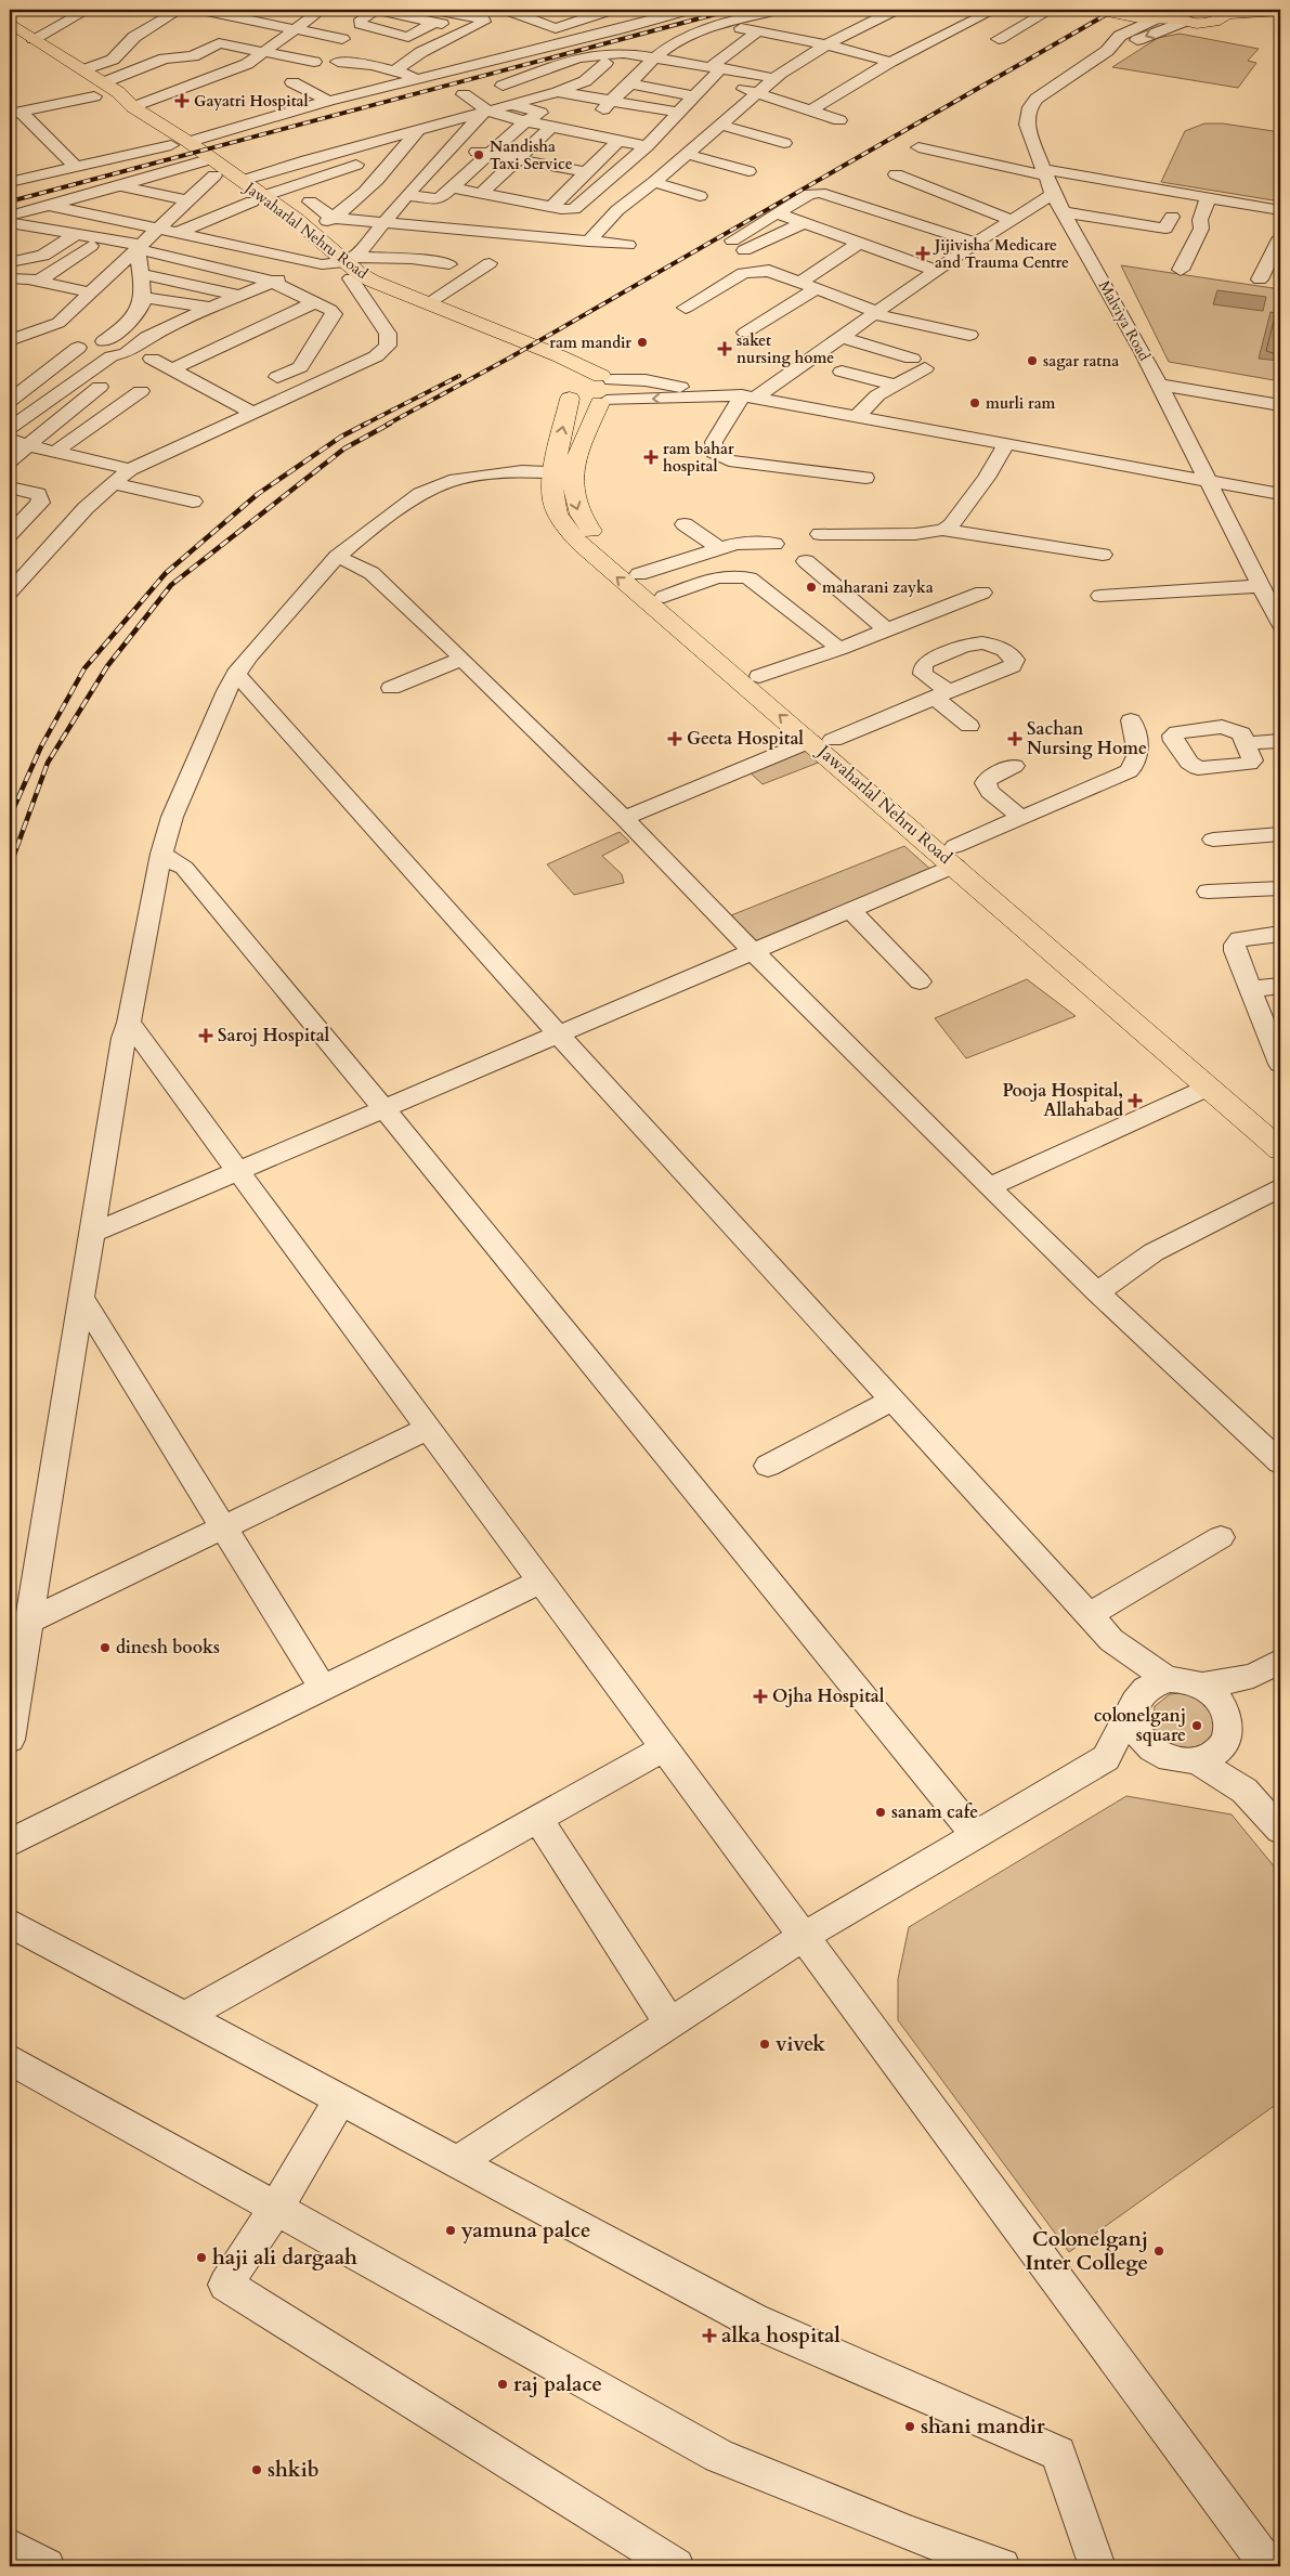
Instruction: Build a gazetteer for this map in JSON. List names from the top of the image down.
{
  "streets": {
    "main road": ["Jawaharlal Nehru Road"],
    "street": ["Malviya Road"]
  },
  "places": {
    "health": [
      "Gayatri Hospital",
      "Jijivisha Medicare and Trauma Centre",
      "saket nursing home",
      "ram bahar hospital",
      "Geeta Hospital",
      "Sachan Nursing Home",
      "Saroj Hospital",
      "Pooja Hospital, Allahabad",
      "Ojha Hospital",
      "alka hospital"
    ],
    "other": [
      "Nandisha Taxi Service",
      "ram mandir",
      "sagar ratna",
      "murli ram",
      "maharani zayka",
      "dinesh books",
      "colonelganj square",
      "sanam cafe",
      "vivek",
      "yamuna palce",
      "Colonelganj Inter College",
      "haji ali dargaah",
      "raj palace",
      "shani mandir",
      "shkib"
    ]
  }
}
